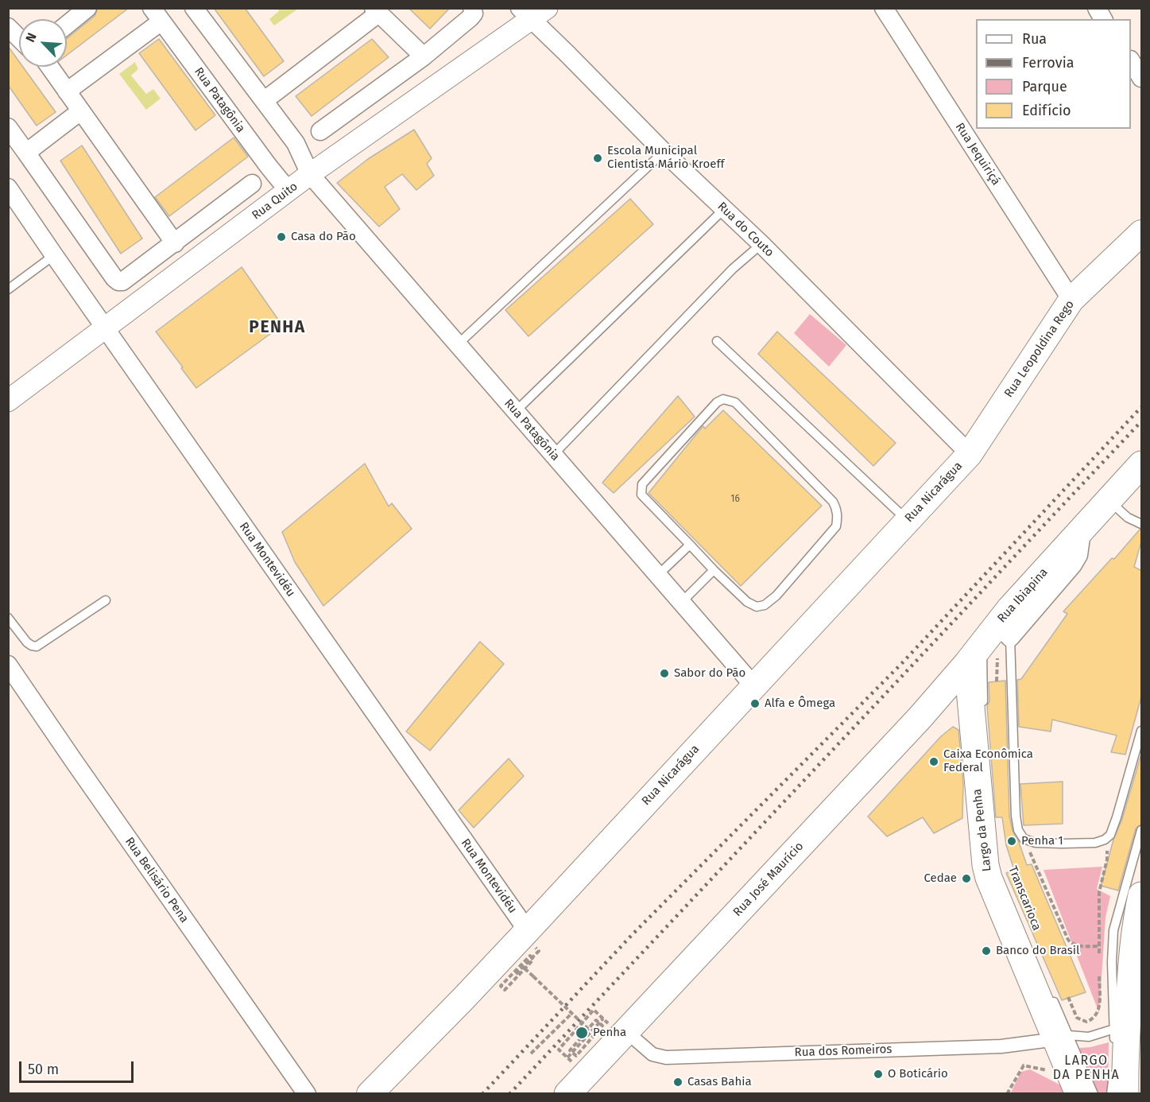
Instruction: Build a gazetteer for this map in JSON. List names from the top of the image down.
{
  "streets": {
    "main road": [
      "Rua Leopoldina Rego",
      "Rua Nicarágua",
      "Rua Ibiapina",
      "Largo da Penha",
      "Rua José Maurício"
    ],
    "street": [
      "Rua Patagônia",
      "Rua Jequiriçá",
      "Rua Quito",
      "Rua do Couto",
      "Rua Montevidéu",
      "Rua Belisário Pena",
      "Rua dos Romeiros"
    ]
  },
  "crossings": [
    ["Rua Patagônia", "Rua Quito"],
    ["Rua Patagônia", "Rua Nicarágua"],
    ["Rua Jequiriçá", "Rua Leopoldina Rego"],
    ["Rua Quito", "Rua do Couto"],
    ["Rua Quito", "Rua Montevidéu"],
    ["Rua do Couto", "Rua Leopoldina Rego"],
    ["Rua do Couto", "Rua Nicarágua"],
    ["Rua Leopoldina Rego", "Rua Nicarágua"],
    ["Rua Nicarágua", "Rua Montevidéu"],
    ["Rua Ibiapina", "Largo da Penha"],
    ["Rua Ibiapina", "Rua José Maurício"],
    ["Largo da Penha", "Rua José Maurício"],
    ["Largo da Penha", "Rua dos Romeiros"]
  ],
  "districts": ["PENHA", "LARGO DA PENHA"],
  "places": [
    "Escola Municipal Cientista Mário Kroeff",
    "Casa do Pão",
    "Sabor do Pão",
    "Alfa e Ômega",
    "Caixa Econômica Federal",
    "Penha 1",
    "Cedae",
    "Banco do Brasil",
    "Penha",
    "O Boticário",
    "Casas Bahia"
  ],
  "house_numbers": ["16"],
  "legend": [
    "Rua",
    "Ferrovia",
    "Parque",
    "Edifício"
  ],
  "scale_bar": "50 m",
  "north": "top left"
}
